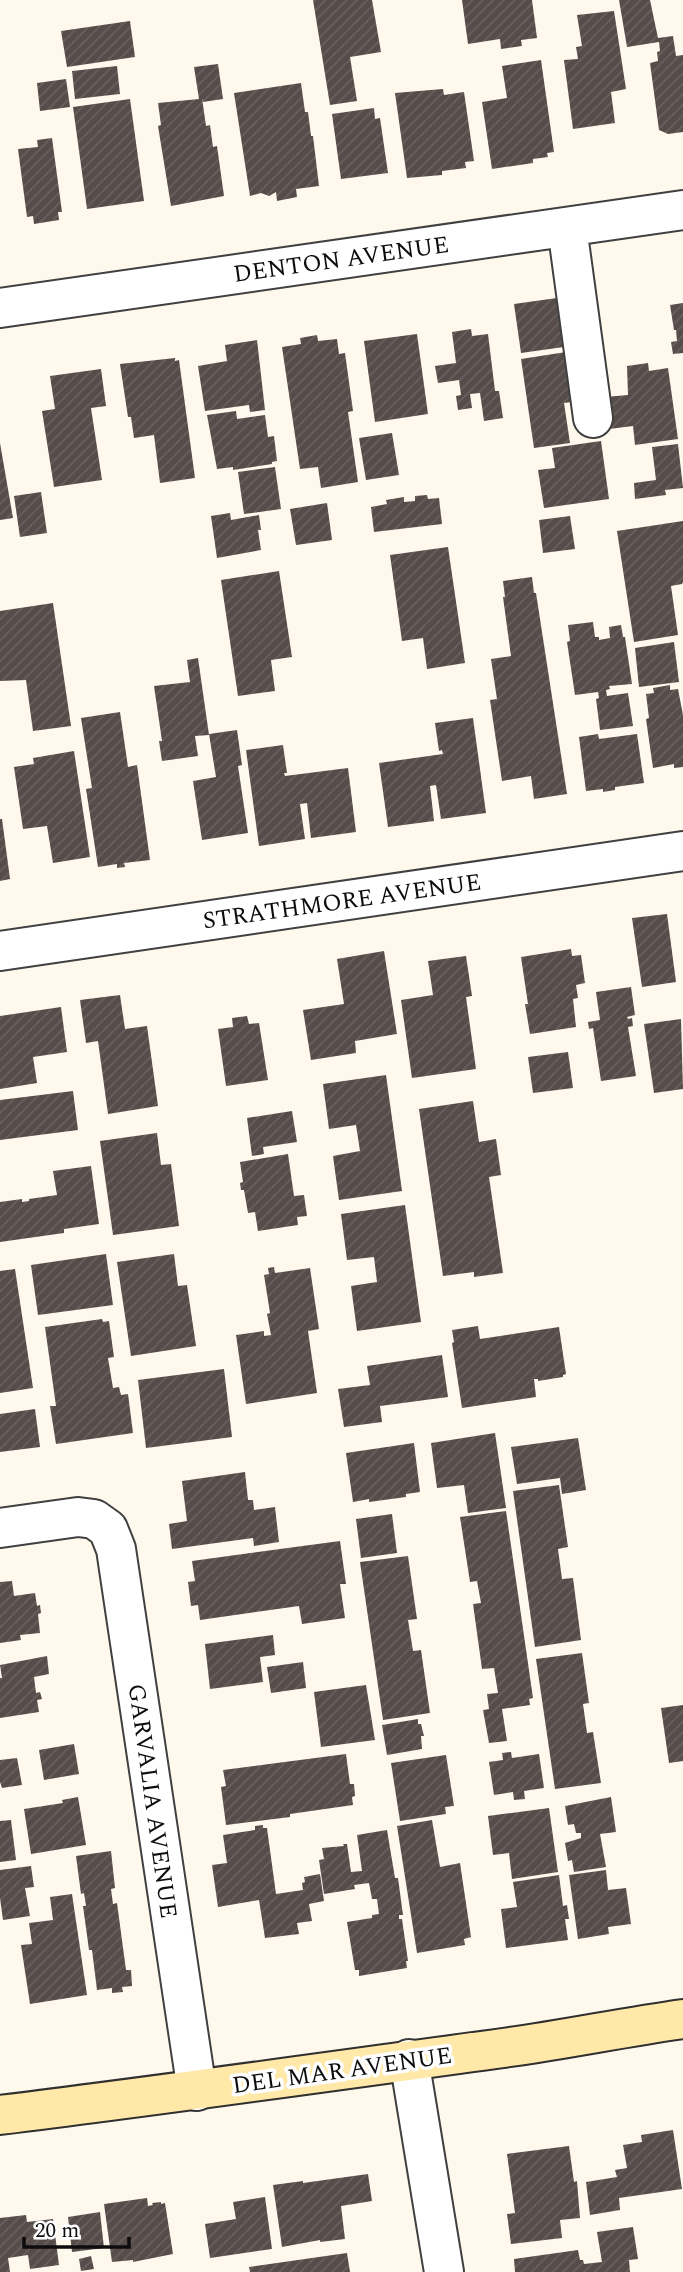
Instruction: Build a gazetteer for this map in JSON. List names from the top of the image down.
{
  "streets": {
    "main road": ["DEL MAR AVENUE"],
    "street": ["DENTON AVENUE", "STRATHMORE AVENUE", "GARVALIA AVENUE"]
  },
  "crossings": [
    ["GARVALIA AVENUE", "DEL MAR AVENUE"]
  ],
  "scale_bar": "20 m"
}
